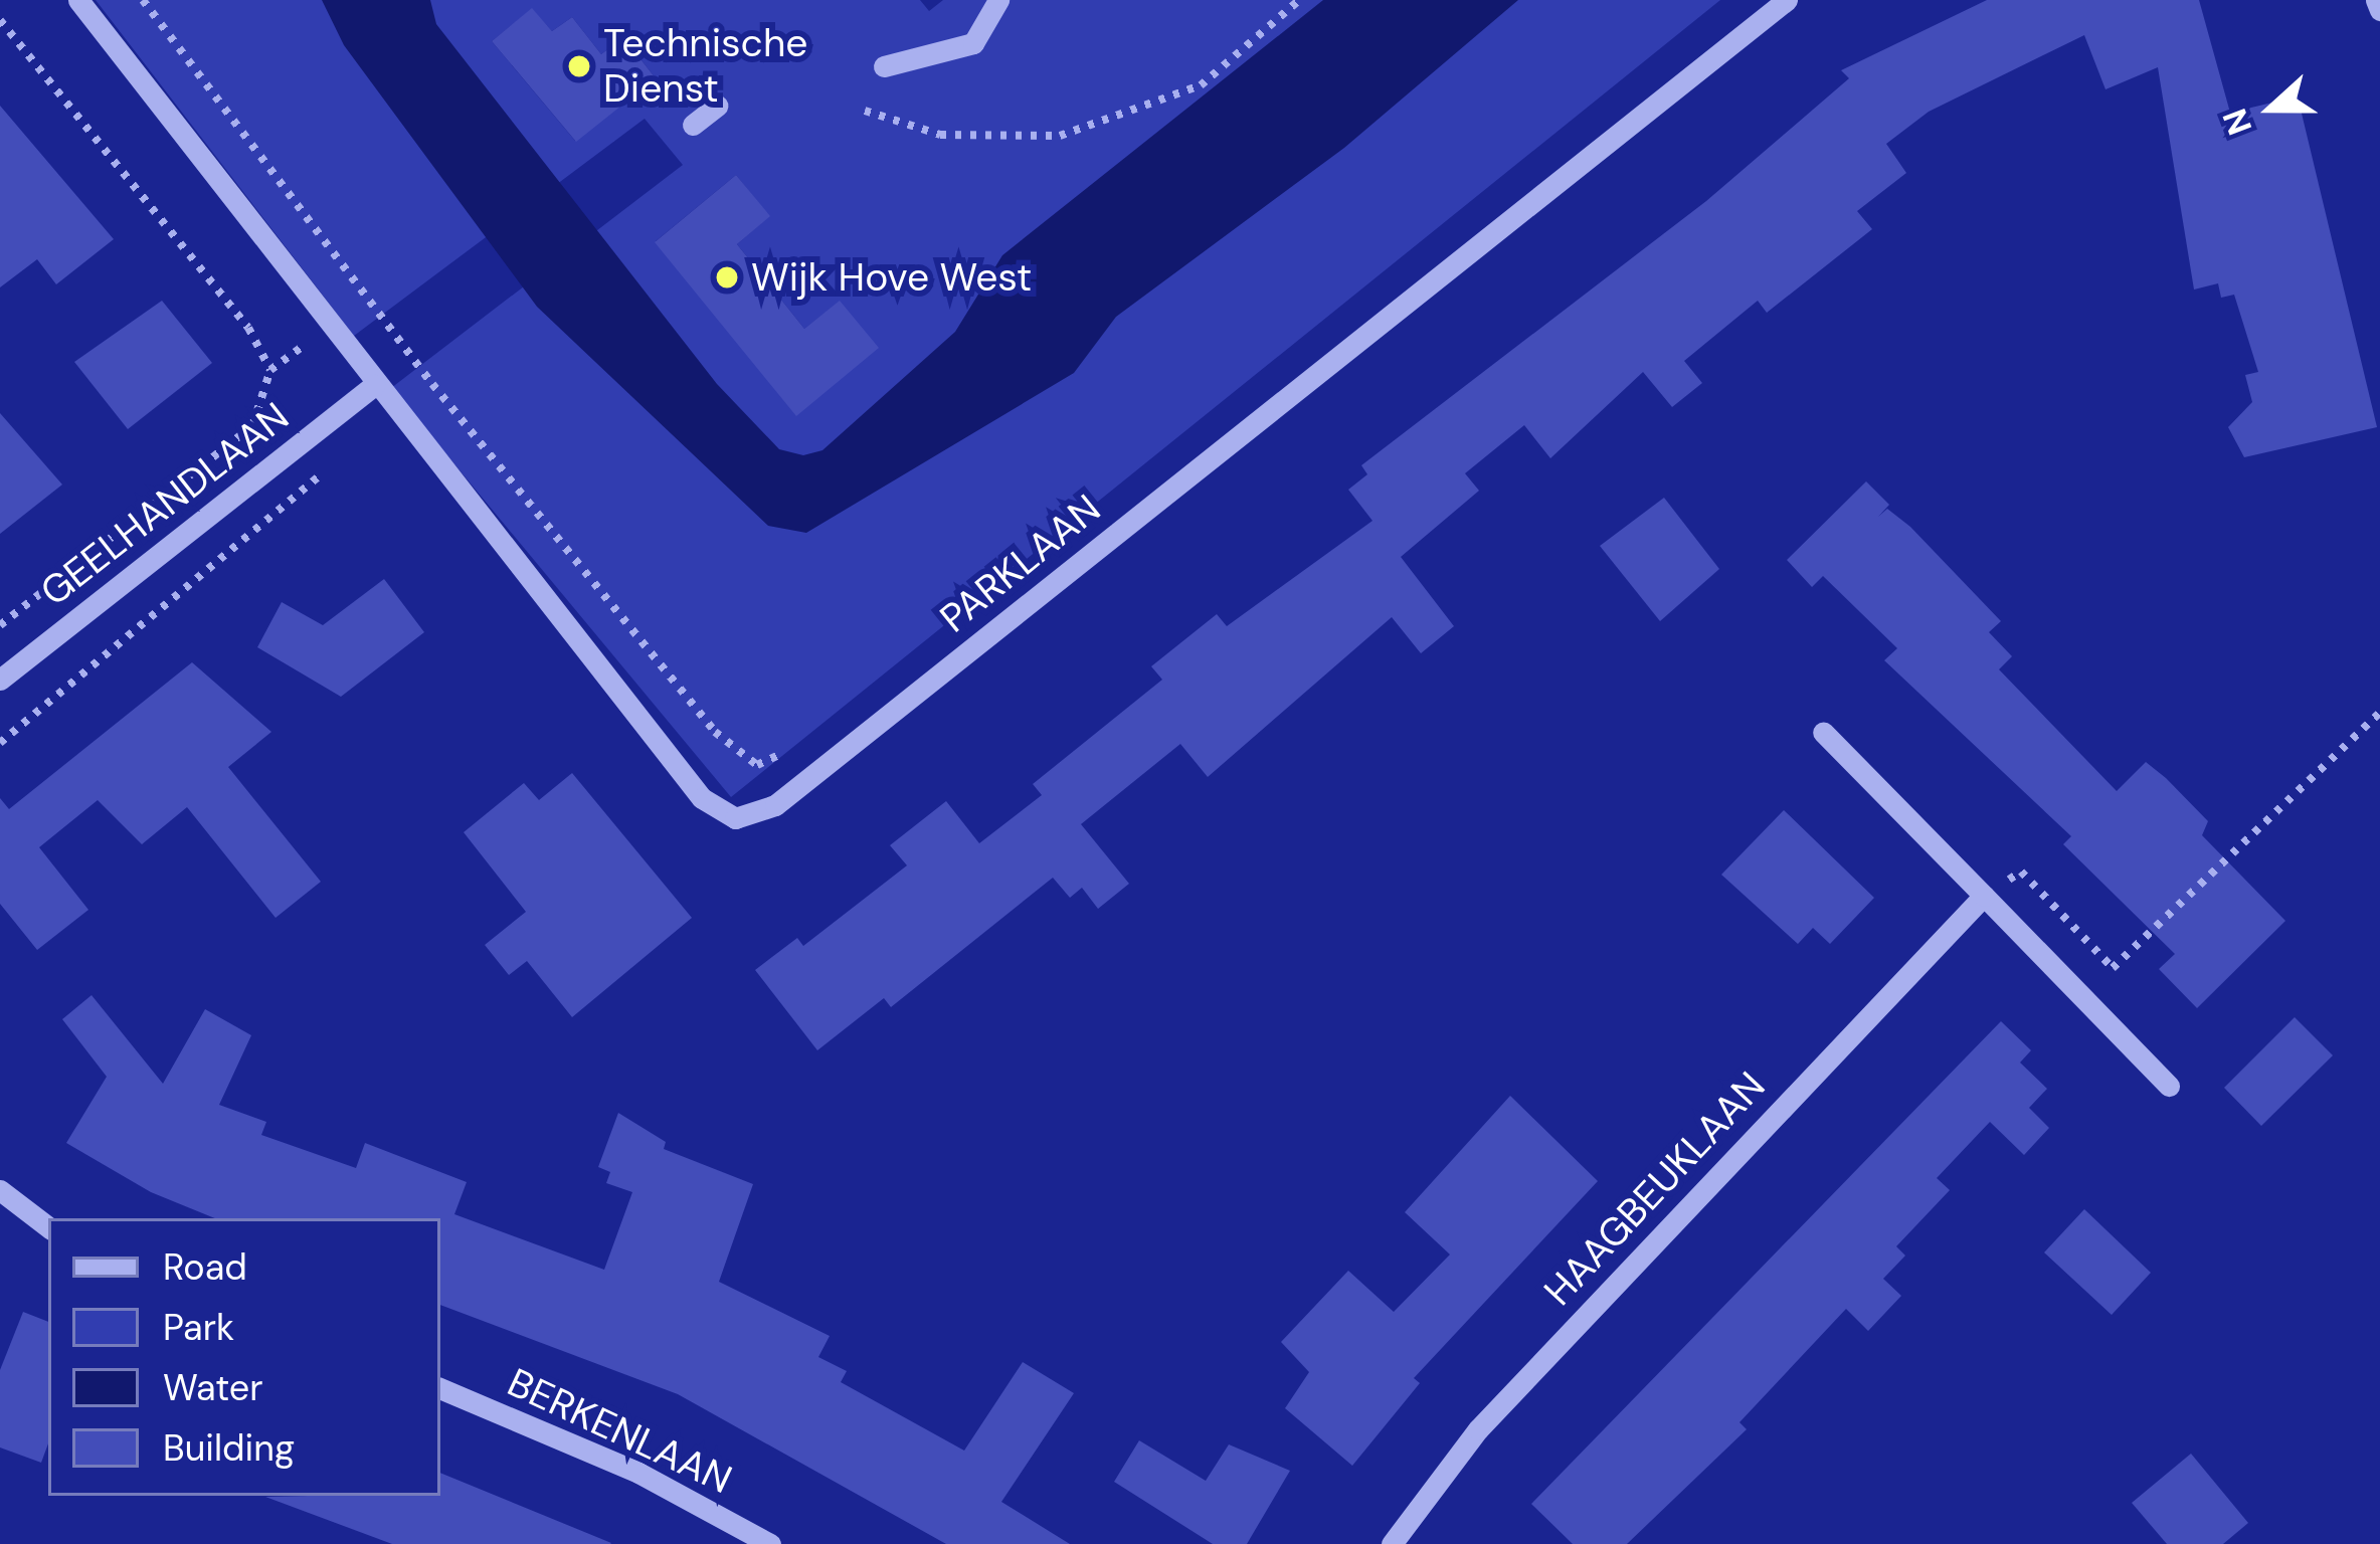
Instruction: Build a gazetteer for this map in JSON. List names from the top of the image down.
{
  "streets": {
    "street": [
      "GEELHANDLAAN",
      "PARKLAAN",
      "HAAGBEUKLAAN",
      "BERKENLAAN"
    ]
  },
  "crossings": [
    ["GEELHANDLAAN", "PARKLAAN"]
  ],
  "places": ["Technische Dienst", "Wijk Hove West"],
  "legend": [
    "Road",
    "Park",
    "Water",
    "Building"
  ],
  "north": "left"
}
